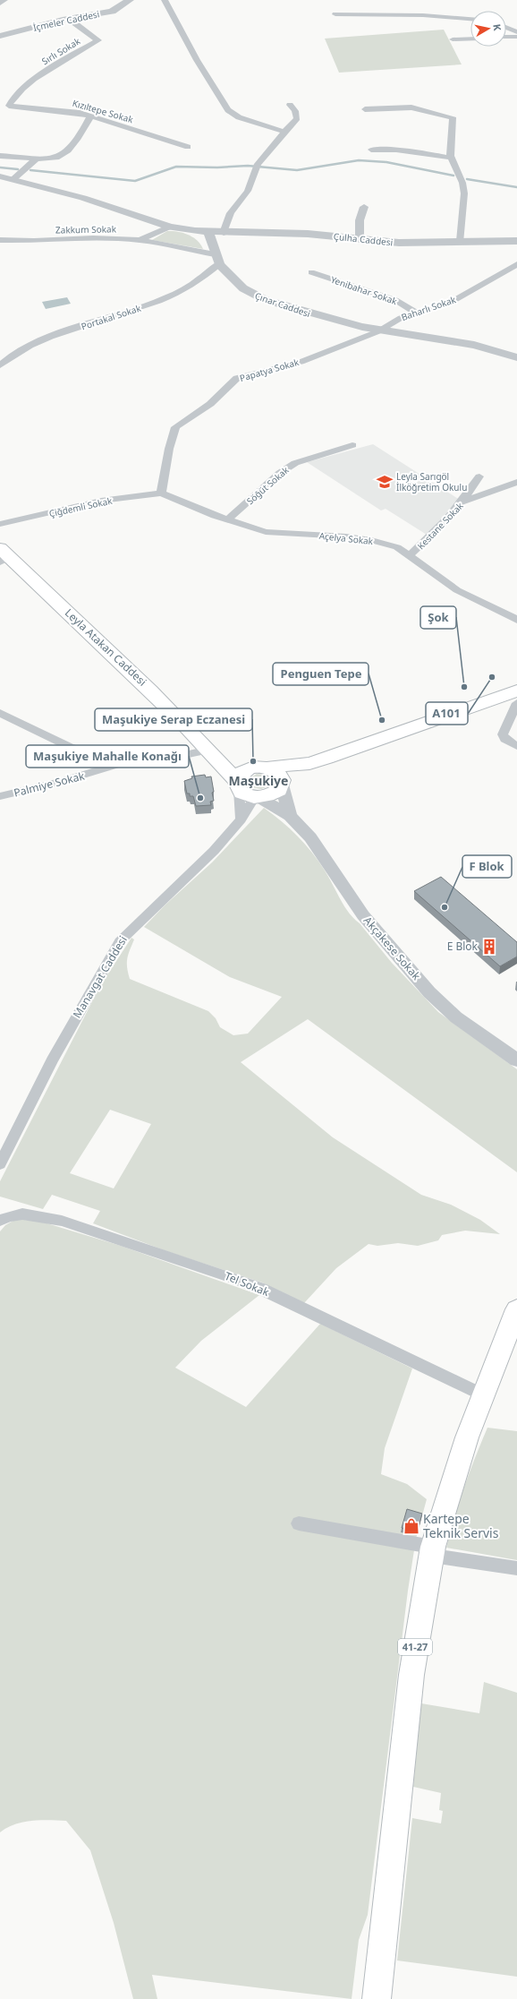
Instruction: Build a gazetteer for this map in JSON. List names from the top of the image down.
{
  "streets": {
    "main road": ["Leyla Atakan Caddesi", "41-27"],
    "street": [
      "İçmeler Caddesi",
      "Sırlı Sokak",
      "Kızıltepe Sokak",
      "Zakkum Sokak",
      "Çulha Caddesi",
      "Yenibahar Sokak",
      "Çınar Caddesi",
      "Baharlı Sokak",
      "Portakal Sokak",
      "Papatya Sokak",
      "Söğüt Sokak",
      "Çiğdemli Sokak",
      "Kestane Sokak",
      "Açelya Sokak",
      "Palmiye Sokak",
      "Akçakese Sokak",
      "Manavgat Caddesi",
      "Tel Sokak"
    ]
  },
  "crossings": [
    ["İçmeler Caddesi", "Sırlı Sokak"],
    ["Sırlı Sokak", "Kızıltepe Sokak"],
    ["Çulha Caddesi", "Çınar Caddesi"],
    ["Yenibahar Sokak", "Baharlı Sokak"],
    ["Çınar Caddesi", "Baharlı Sokak"],
    ["Çınar Caddesi", "Portakal Sokak"],
    ["Çınar Caddesi", "Papatya Sokak"],
    ["Baharlı Sokak", "Papatya Sokak"],
    ["Papatya Sokak", "Çiğdemli Sokak"],
    ["Papatya Sokak", "Açelya Sokak"],
    ["Söğüt Sokak", "Açelya Sokak"],
    ["Çiğdemli Sokak", "Açelya Sokak"],
    ["Kestane Sokak", "Açelya Sokak"],
    ["Tel Sokak", "41-27"]
  ],
  "districts": ["Maşukiye"],
  "places": {
    "school or university": ["Leyla Sarıgöl İlköğretim Okulu"],
    "other": [
      "A101",
      "Şok",
      "Penguen Tepe",
      "Maşukiye Serap Eczanesi",
      "Maşukiye Mahalle Konağı",
      "F Blok"
    ],
    "building": ["E Blok"],
    "shop": ["Kartepe Teknik Servis"]
  },
  "north": "right"
}
